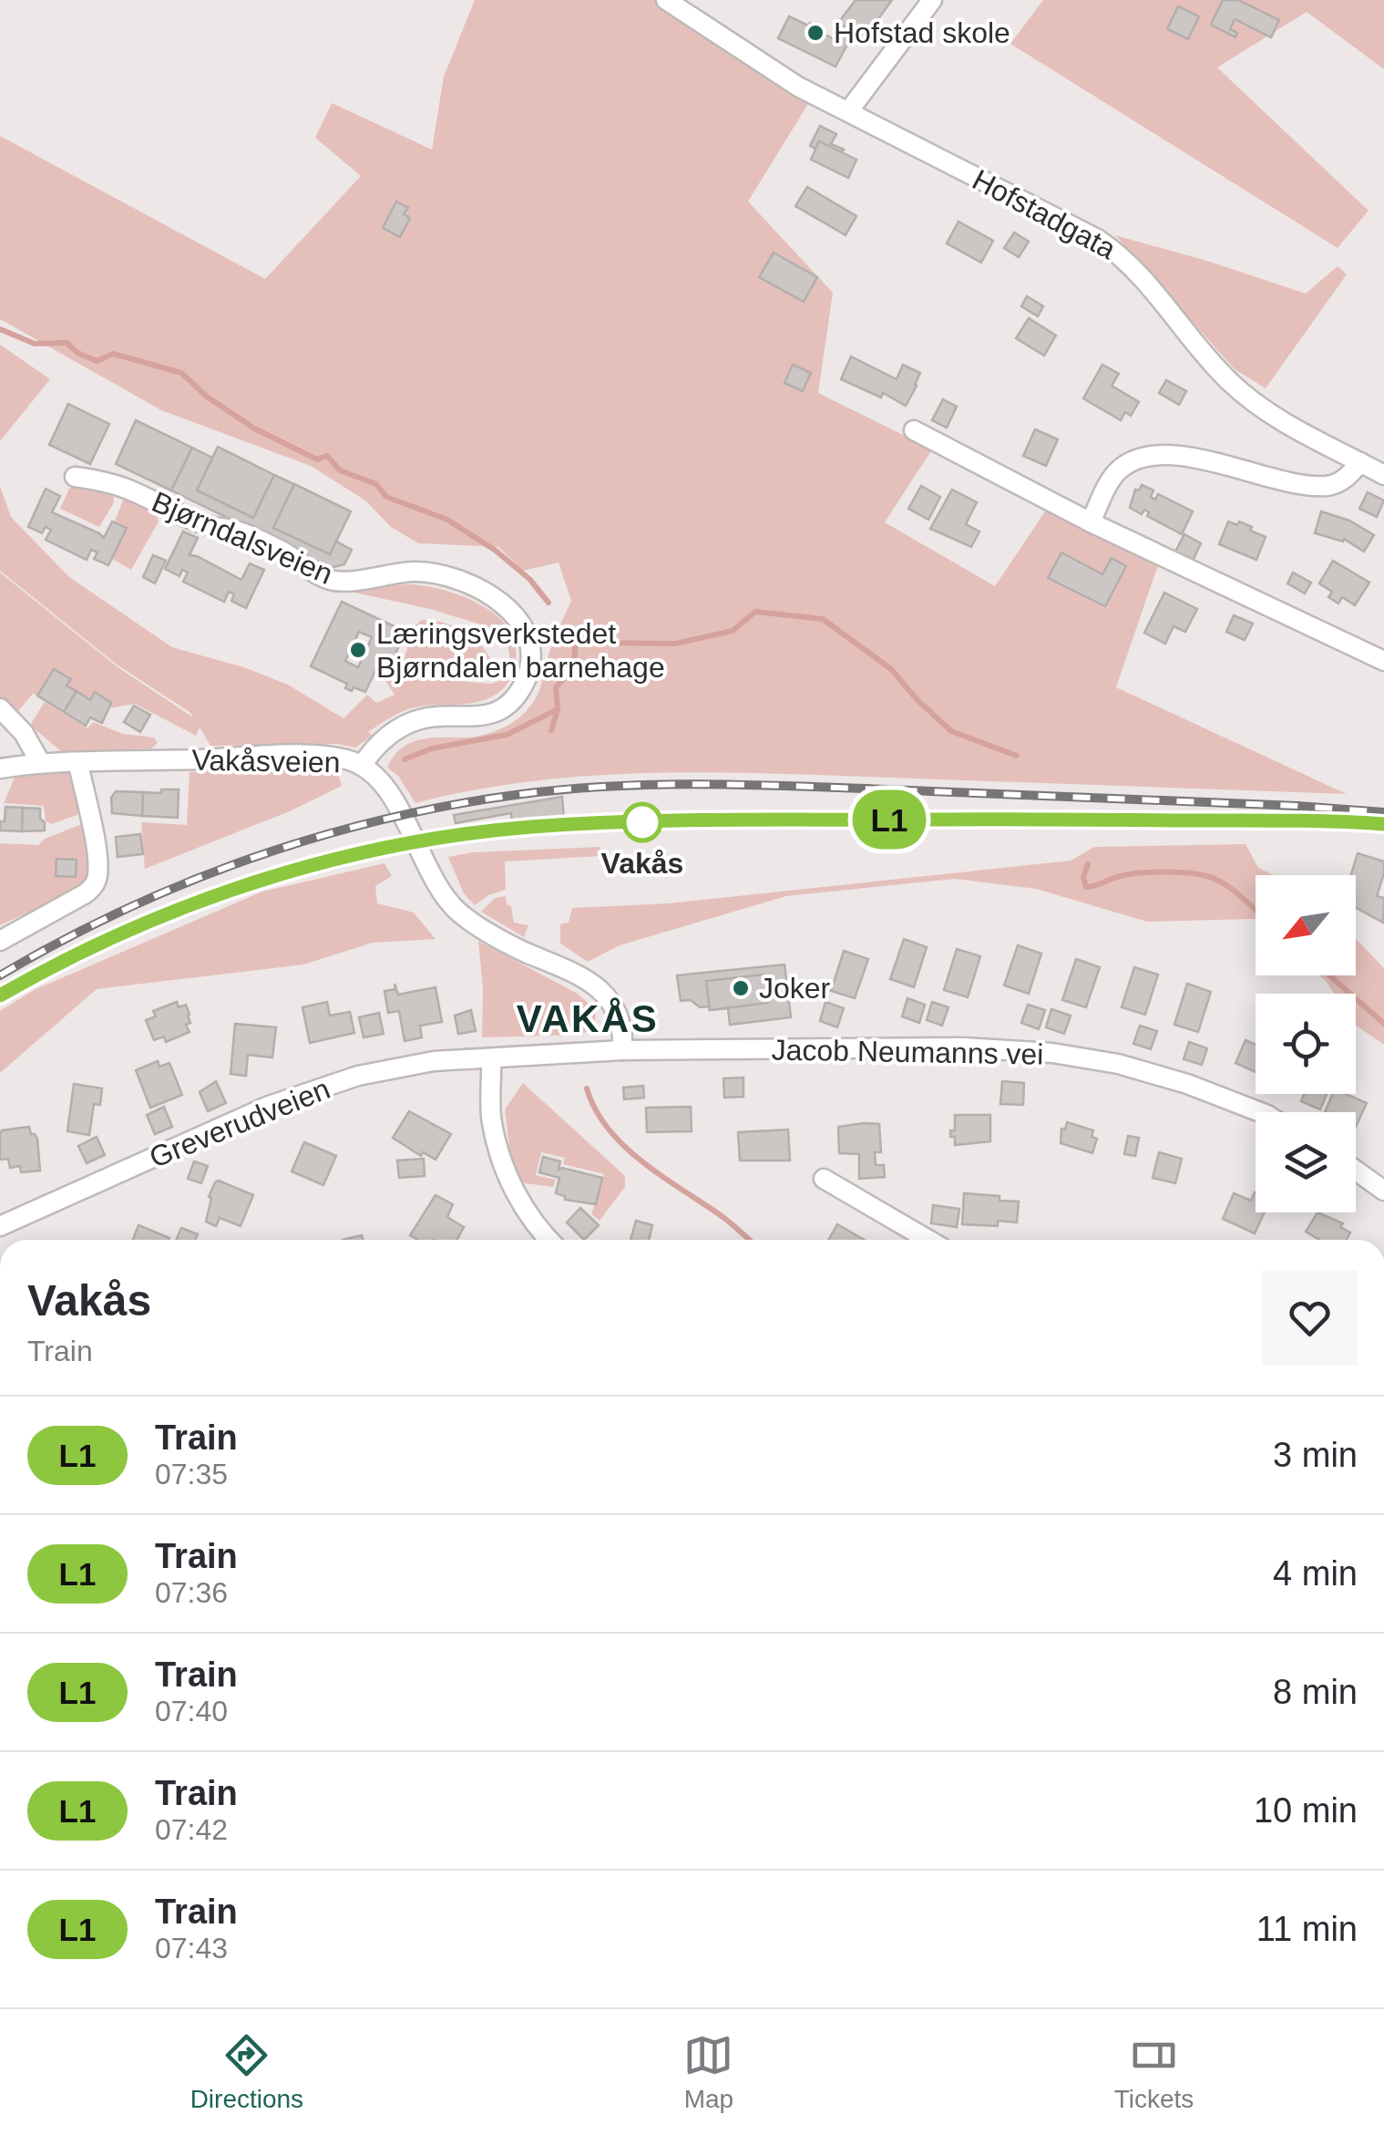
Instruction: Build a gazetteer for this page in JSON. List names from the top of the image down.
{
  "streets": {
    "street": [
      "Hofstadgata",
      "Bjørndalsveien",
      "Vakåsveien",
      "Jacob Neumanns vei",
      "Greverudveien"
    ]
  },
  "crossings": [
    ["Bjørndalsveien", "Vakåsveien"],
    ["Vakåsveien", "Jacob Neumanns vei"]
  ],
  "districts": ["VAKÅS"],
  "places": [
    "Hofstad skole",
    "Læringsverkstedet Bjørndalen barnehage",
    "Vakås",
    "Joker"
  ],
  "north": "bottom left",
  "page": {
    "on_map": "L1",
    "heading": ["Vakås", "Train"],
    "list": [
      {
        "mark": "L1",
        "name": "Train",
        "note": "07:35",
        "value": "3 min"
      },
      {
        "mark": "L1",
        "name": "Train",
        "note": "07:36",
        "value": "4 min"
      },
      {
        "mark": "L1",
        "name": "Train",
        "note": "07:40",
        "value": "8 min"
      },
      {
        "mark": "L1",
        "name": "Train",
        "note": "07:42",
        "value": "10 min"
      },
      {
        "mark": "L1",
        "name": "Train",
        "note": "07:43",
        "value": "11 min"
      }
    ],
    "tabs": ["Directions", "Map", "Tickets"]
  }
}
